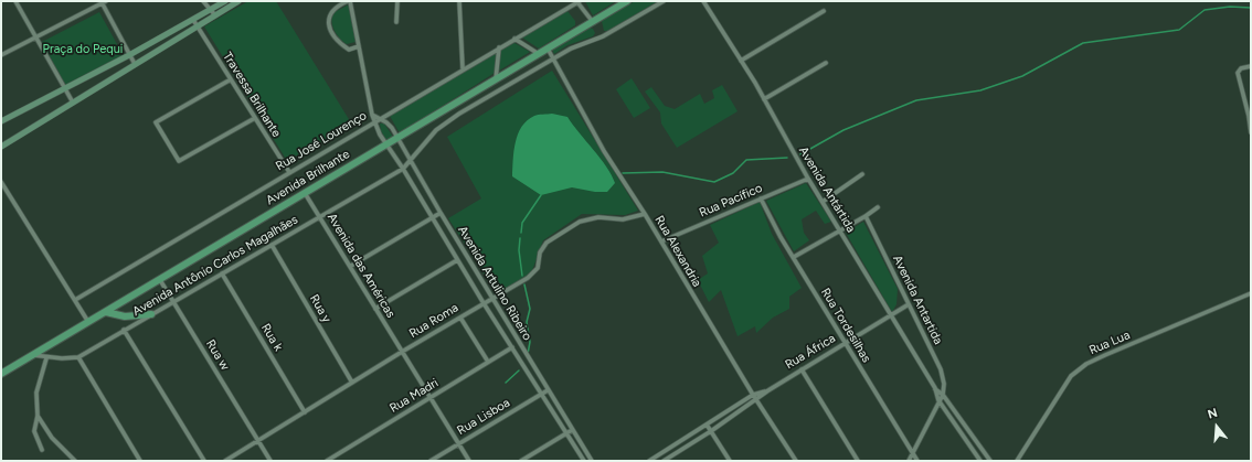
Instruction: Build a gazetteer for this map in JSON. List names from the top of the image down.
{
  "streets": {
    "main road": ["Avenida Brilhante"],
    "street": [
      "Travessa Brilhante",
      "Rua José Lourenço",
      "Avenida Antártida",
      "Rua Pacífico",
      "Rua Alexandria",
      "Avenida Antônio Carlos Magalhães",
      "Avenida das Américas",
      "Avenida Artulino Ribeiro",
      "Avenida Antartida",
      "Rua y",
      "Rua Roma",
      "Rua Tordesilhas",
      "Rua k",
      "Rua Lua",
      "Rua África",
      "Rua w",
      "Rua Madri",
      "Rua Lisboa"
    ]
  },
  "crossings": [
    ["Travessa Brilhante", "Rua José Lourenço"],
    ["Rua José Lourenço", "Avenida Artulino Ribeiro"],
    ["Avenida Brilhante", "Rua Alexandria"],
    ["Avenida Brilhante", "Avenida Antônio Carlos Magalhães"],
    ["Avenida Brilhante", "Avenida das Américas"],
    ["Avenida Brilhante", "Avenida Artulino Ribeiro"],
    ["Avenida Brilhante", "Rua w"],
    ["Avenida Antártida", "Rua Pacífico"],
    ["Avenida Antártida", "Avenida Antartida"],
    ["Avenida Antártida", "Rua África"],
    ["Rua Pacífico", "Rua Alexandria"],
    ["Rua Pacífico", "Rua Tordesilhas"],
    ["Rua Alexandria", "Rua Roma"],
    ["Rua Alexandria", "Rua África"],
    ["Avenida Antônio Carlos Magalhães", "Avenida das Américas"],
    ["Avenida Antônio Carlos Magalhães", "Avenida Artulino Ribeiro"],
    ["Avenida Antônio Carlos Magalhães", "Rua y"],
    ["Avenida Antônio Carlos Magalhães", "Rua k"],
    ["Avenida Antônio Carlos Magalhães", "Rua w"],
    ["Avenida das Américas", "Rua Roma"],
    ["Avenida das Américas", "Rua Madri"],
    ["Avenida das Américas", "Rua Lisboa"],
    ["Avenida Artulino Ribeiro", "Rua Roma"],
    ["Avenida Artulino Ribeiro", "Rua Madri"],
    ["Avenida Artulino Ribeiro", "Rua Lisboa"],
    ["Avenida Antartida", "Rua África"],
    ["Rua y", "Rua Roma"],
    ["Rua Roma", "Rua k"],
    ["Rua Roma", "Rua w"],
    ["Rua Tordesilhas", "Rua África"]
  ],
  "parks": ["Praça do Pequi"],
  "north": "top"
}
